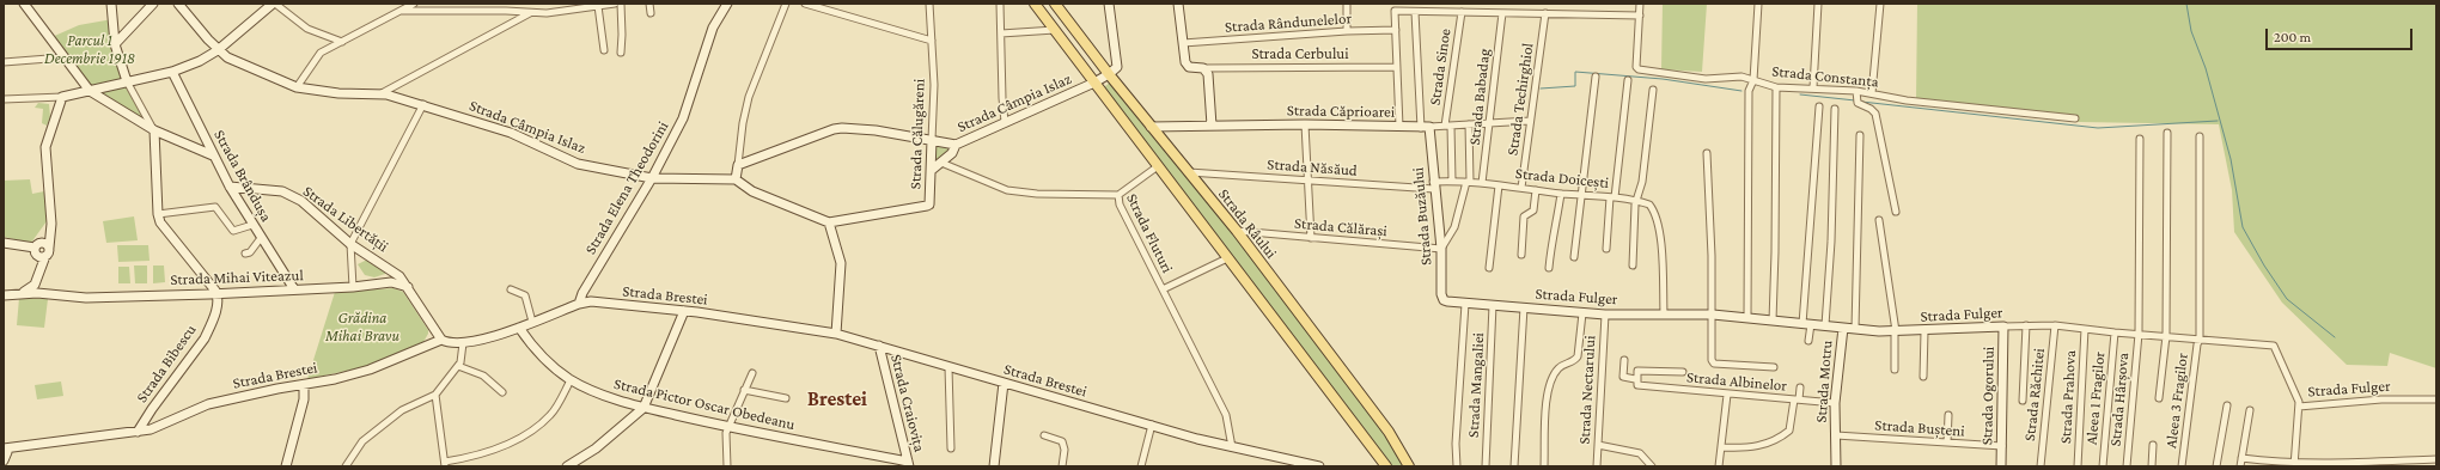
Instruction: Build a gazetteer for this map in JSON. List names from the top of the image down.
{
  "streets": {
    "main road": ["Strada Râului"],
    "street": [
      "Strada Rândunelelor",
      "Strada Cerbului",
      "Strada Sinoe",
      "Strada Constanța",
      "Strada Babadag",
      "Strada Techirghiol",
      "Strada Câmpia Islaz",
      "Strada Căprioarei",
      "Strada Călugăreni",
      "Strada Năsăud",
      "Strada Brândușa",
      "Strada Doicești",
      "Strada Elena Theodorini",
      "Strada Buzăului",
      "Strada Libertății",
      "Strada Călărași",
      "Strada Fluturi",
      "Strada Mihai Viteazul",
      "Strada Brestei",
      "Strada Fulger",
      "Strada Bibescu",
      "Strada Albinelor",
      "Strada Motru",
      "Strada Mangaliei",
      "Strada Nectarului",
      "Strada Răchitei",
      "Strada Ogorului",
      "Strada Prahova",
      "Aleea 1 Fragilor",
      "Strada Hârșova",
      "Aleea 3 Fragilor",
      "Strada Craiovița",
      "Strada Pictor Oscar Obedeanu",
      "Strada Bușteni"
    ]
  },
  "crossings": [
    ["Strada Sinoe", "Strada Căprioarei"],
    ["Strada Sinoe", "Strada Doicești"],
    ["Strada Babadag", "Strada Căprioarei"],
    ["Strada Babadag", "Strada Doicești"],
    ["Strada Techirghiol", "Strada Căprioarei"],
    ["Strada Techirghiol", "Strada Doicești"],
    ["Strada Câmpia Islaz", "Strada Călugăreni"],
    ["Strada Câmpia Islaz", "Strada Elena Theodorini"],
    ["Strada Câmpia Islaz", "Strada Râului"],
    ["Strada Căprioarei", "Strada Buzăului"],
    ["Strada Căprioarei", "Strada Râului"],
    ["Strada Năsăud", "Strada Doicești"],
    ["Strada Năsăud", "Strada Buzăului"],
    ["Strada Năsăud", "Strada Râului"],
    ["Strada Brândușa", "Strada Libertății"],
    ["Strada Brândușa", "Strada Mihai Viteazul"],
    ["Strada Doicești", "Strada Buzăului"],
    ["Strada Doicești", "Strada Fulger"],
    ["Strada Elena Theodorini", "Strada Brestei"],
    ["Strada Buzăului", "Strada Călărași"],
    ["Strada Buzăului", "Strada Fulger"],
    ["Strada Libertății", "Strada Mihai Viteazul"],
    ["Strada Râului", "Strada Călărași"],
    ["Strada Fluturi", "Strada Brestei"],
    ["Strada Mihai Viteazul", "Strada Bibescu"],
    ["Strada Brestei", "Strada Bibescu"],
    ["Strada Brestei", "Strada Craiovița"],
    ["Strada Brestei", "Strada Pictor Oscar Obedeanu"],
    ["Strada Fulger", "Strada Motru"],
    ["Strada Fulger", "Strada Mangaliei"],
    ["Strada Fulger", "Strada Nectarului"],
    ["Strada Fulger", "Strada Răchitei"],
    ["Strada Fulger", "Strada Ogorului"],
    ["Strada Fulger", "Strada Prahova"],
    ["Strada Fulger", "Aleea 1 Fragilor"],
    ["Strada Fulger", "Strada Hârșova"],
    ["Strada Fulger", "Aleea 3 Fragilor"],
    ["Strada Albinelor", "Strada Motru"],
    ["Strada Motru", "Strada Bușteni"],
    ["Strada Ogorului", "Strada Bușteni"],
    ["Strada Craiovița", "Strada Pictor Oscar Obedeanu"]
  ],
  "districts": ["Brestei"],
  "parks": ["Parcul 1 Decembrie 1918", "Grădina Mihai Bravu"],
  "scale_bar": "200 m"
}
